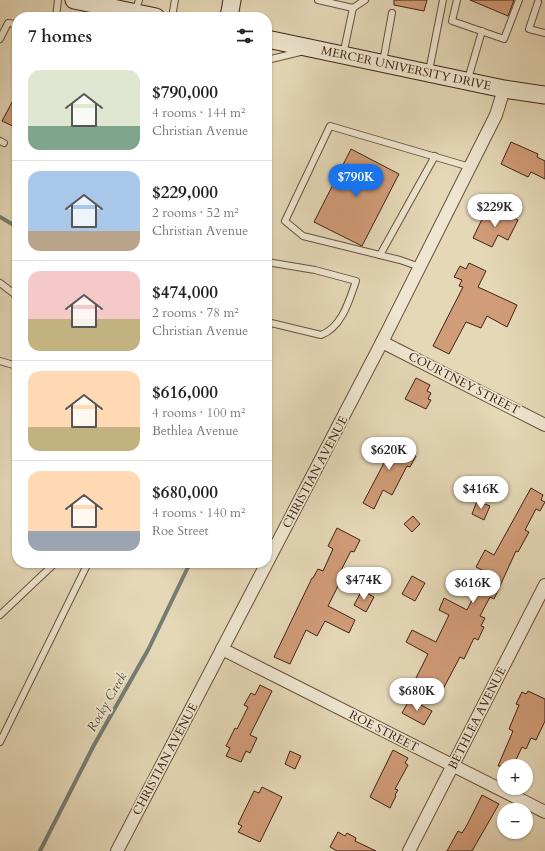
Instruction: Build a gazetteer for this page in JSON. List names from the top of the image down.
{
  "streets": {
    "main road": ["MERCER UNIVERSITY DRIVE"],
    "street": [
      "COURTNEY STREET",
      "CHRISTIAN AVENUE",
      "BETHLEA AVENUE",
      "ROE STREET"
    ]
  },
  "crossings": [
    ["MERCER UNIVERSITY DRIVE", "CHRISTIAN AVENUE"],
    ["COURTNEY STREET", "CHRISTIAN AVENUE"],
    ["CHRISTIAN AVENUE", "ROE STREET"],
    ["BETHLEA AVENUE", "ROE STREET"]
  ],
  "water": ["Rocky Creek"],
  "page": {
    "heading": "7 homes",
    "list": [
      {
        "name": "$790,000",
        "note": "4 rooms · 144 m² · Christian Avenue"
      },
      {
        "name": "$229,000",
        "note": "2 rooms · 52 m² · Christian Avenue"
      },
      {
        "name": "$474,000",
        "note": "2 rooms · 78 m² · Christian Avenue"
      },
      {
        "name": "$616,000",
        "note": "4 rooms · 100 m² · Bethlea Avenue"
      },
      {
        "name": "$680,000",
        "note": "4 rooms · 140 m² · Roe Street"
      }
    ],
    "price": [
      "$790K",
      "$229K",
      "$620K",
      "$416K",
      "$474K",
      "$616K",
      "$680K"
    ],
    "map_buttons": ["+", "−"]
  }
}
